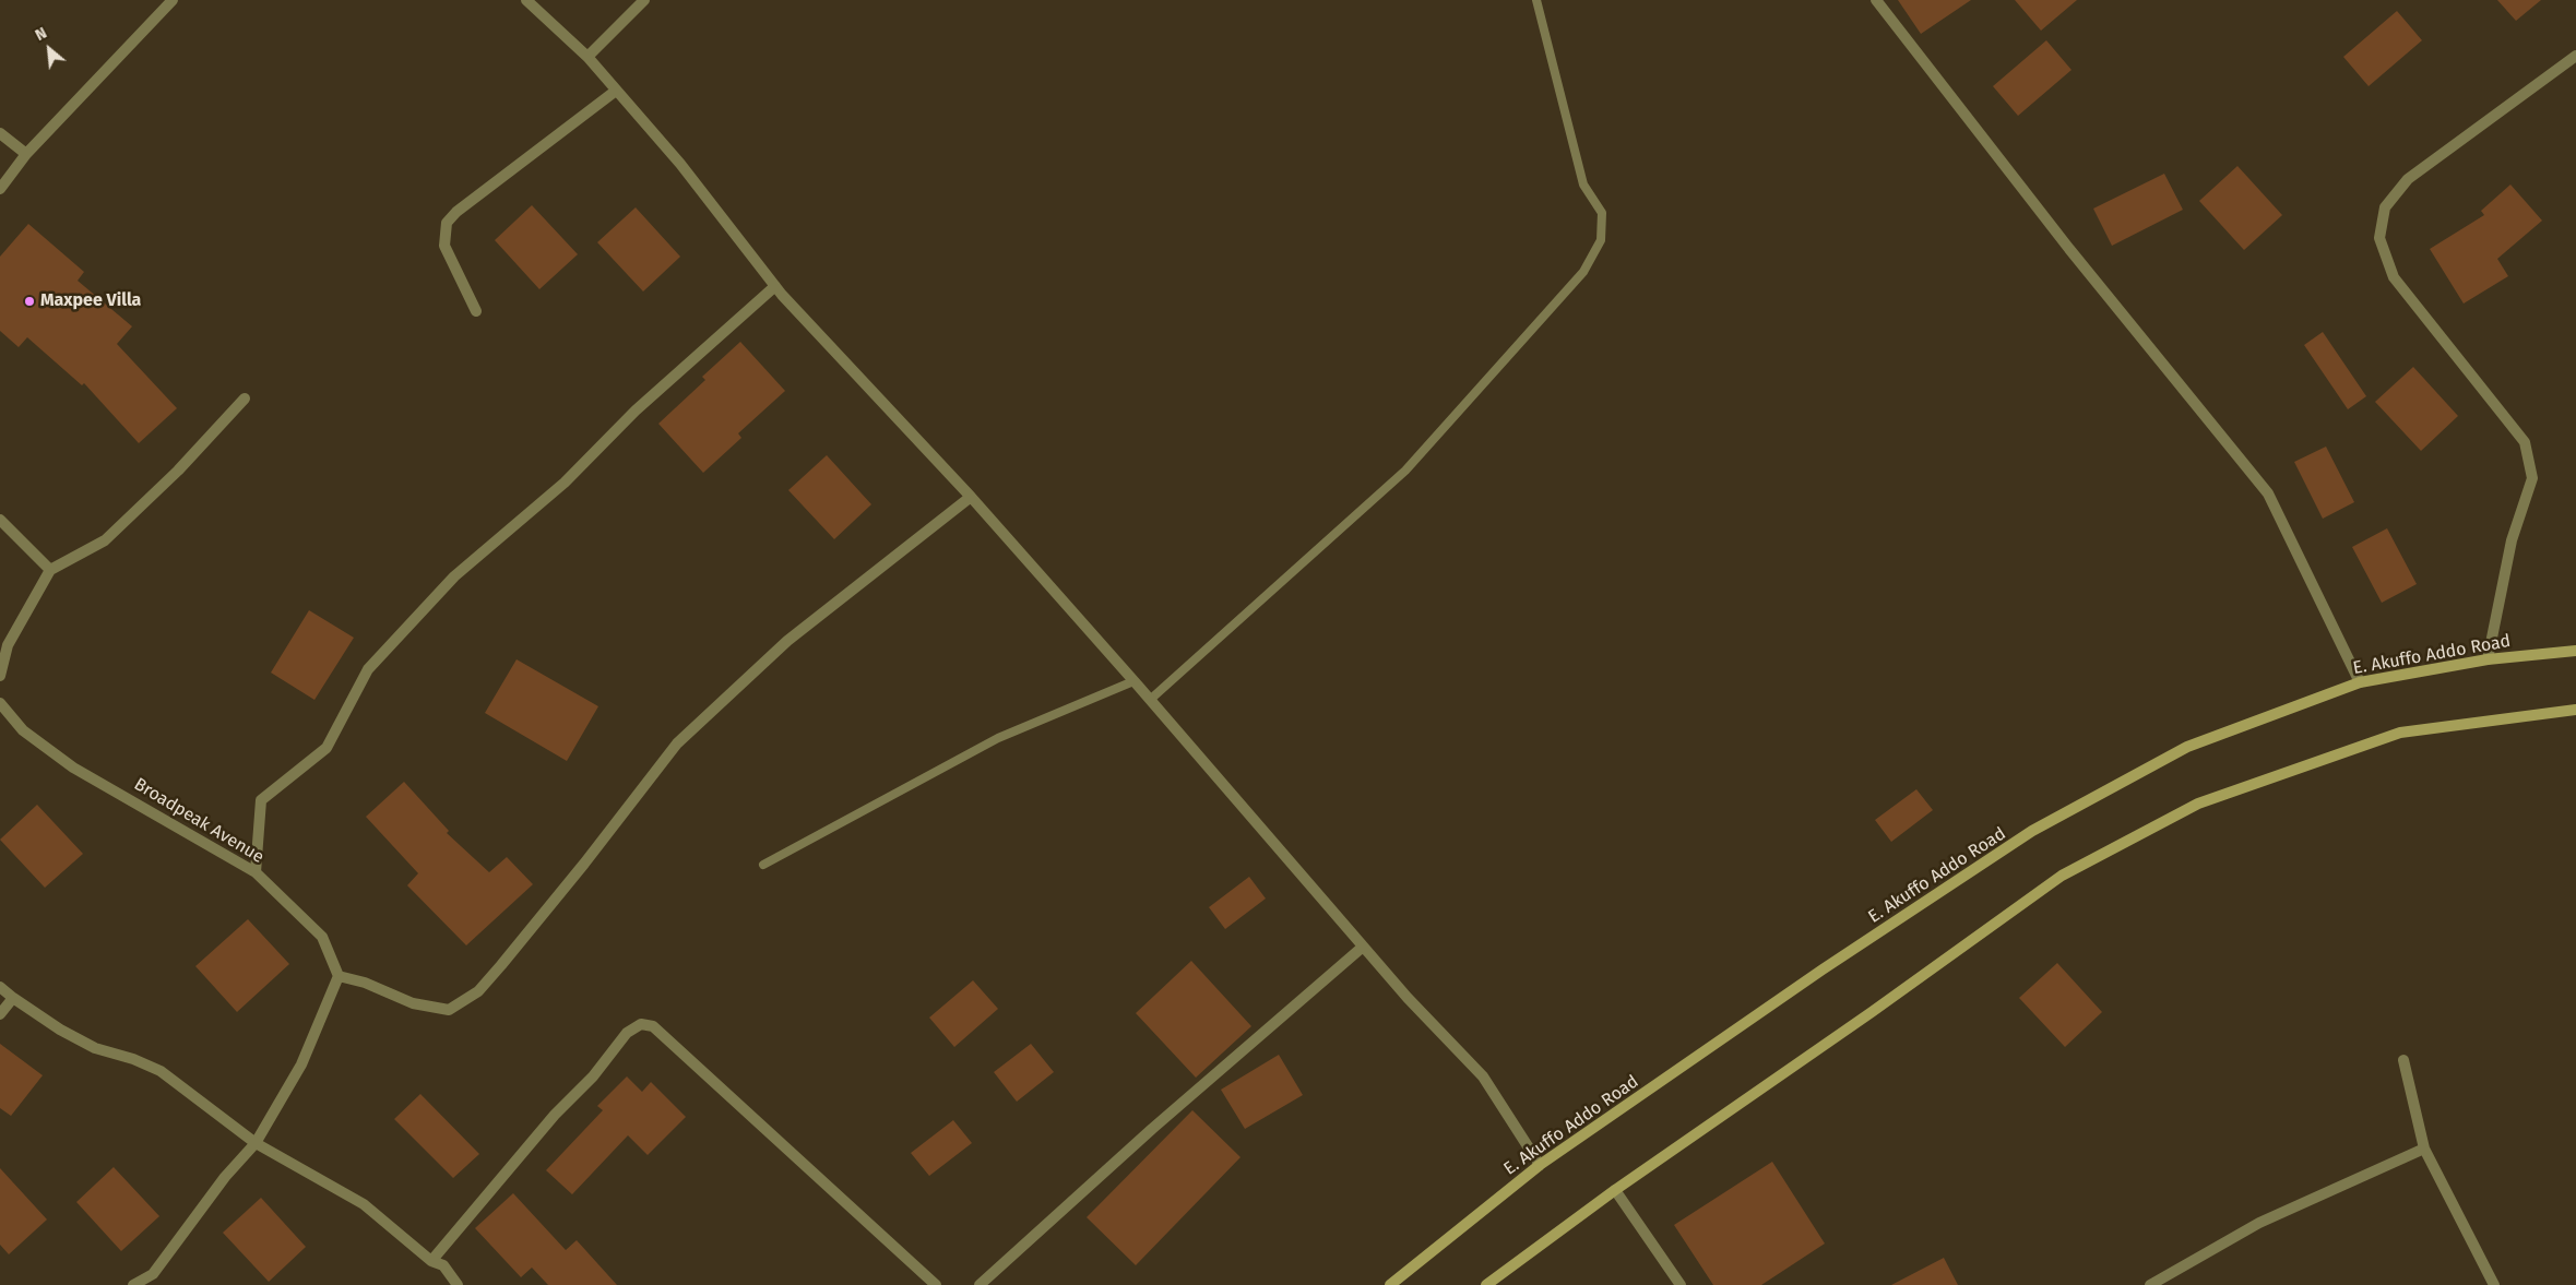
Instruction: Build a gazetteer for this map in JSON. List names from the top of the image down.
{
  "streets": {
    "main road": ["E. Akuffo Addo Road"],
    "street": ["Broadpeak Avenue"]
  },
  "places": ["Maxpee Villa"],
  "north": "top left"
}
